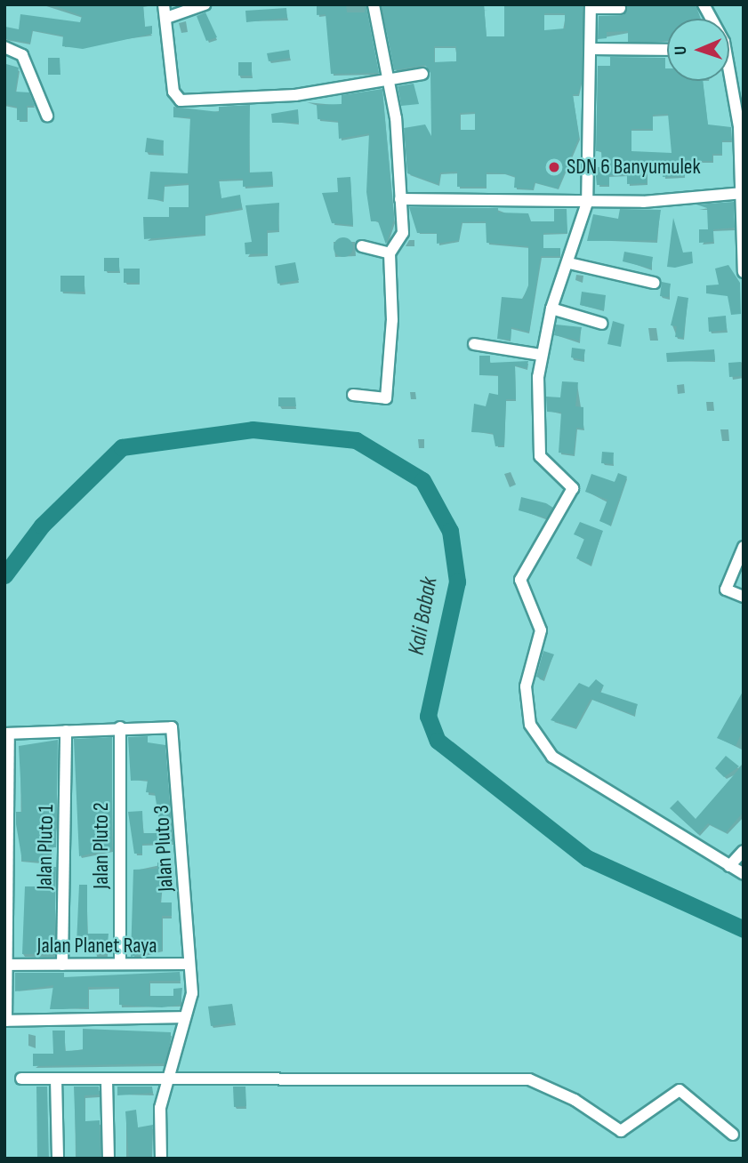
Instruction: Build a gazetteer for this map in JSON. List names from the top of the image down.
{
  "streets": {
    "street": [
      "Jalan Pluto 2",
      "Jalan Pluto 1",
      "Jalan Pluto 3",
      "Jalan Planet Raya"
    ]
  },
  "crossings": [
    ["Jalan Pluto 2", "Jalan Pluto 3"],
    ["Jalan Pluto 2", "Jalan Planet Raya"],
    ["Jalan Pluto 1", "Jalan Planet Raya"],
    ["Jalan Pluto 3", "Jalan Planet Raya"]
  ],
  "water": ["Kali Babak"],
  "places": ["SDN 6 Banyumulek"],
  "north": "left"
}
